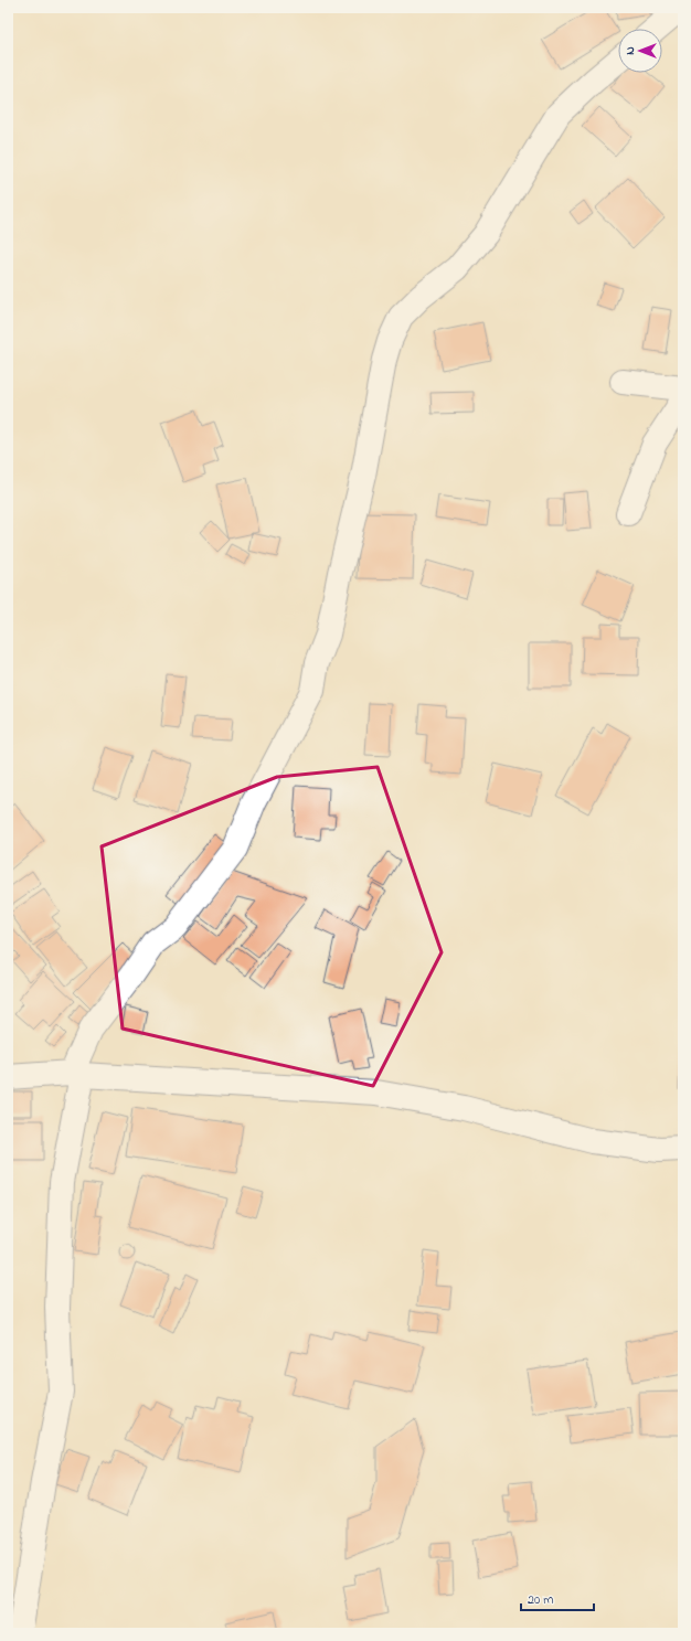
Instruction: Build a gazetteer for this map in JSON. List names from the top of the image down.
{
  "scale_bar": "20 m",
  "north": "left"
}
